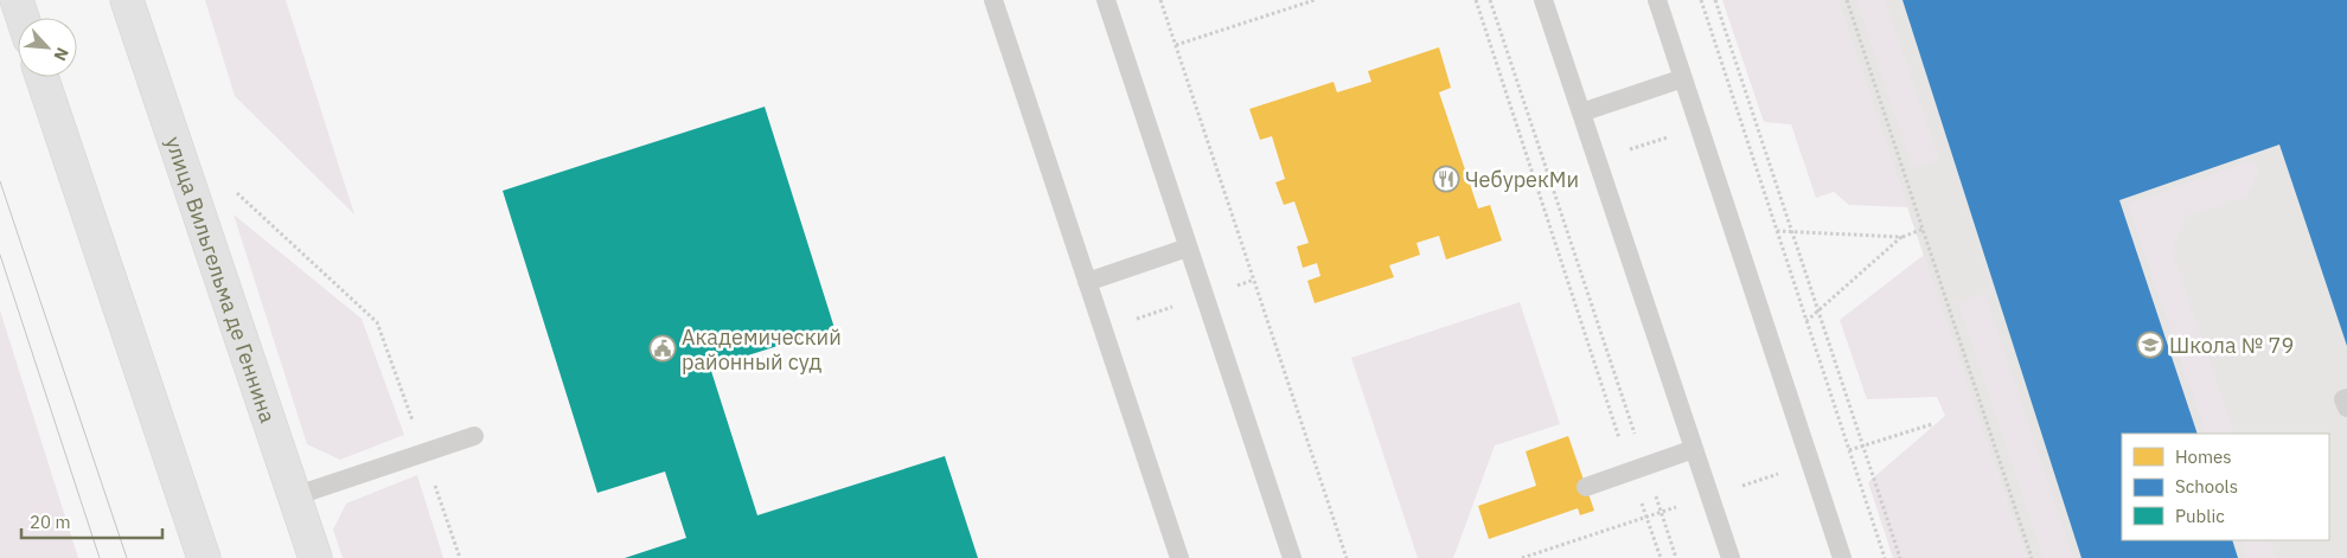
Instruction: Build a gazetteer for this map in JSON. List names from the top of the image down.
{
  "streets": {
    "street": ["улица Вильгельма де Геннина"]
  },
  "places": {
    "restaurant": ["ЧебурекМи"],
    "school or university": ["Школа № 79"],
    "public building": ["Академический районный суд"]
  },
  "legend": ["Homes", "Schools", "Public"],
  "scale_bar": "20 m",
  "north": "bottom right"
}
